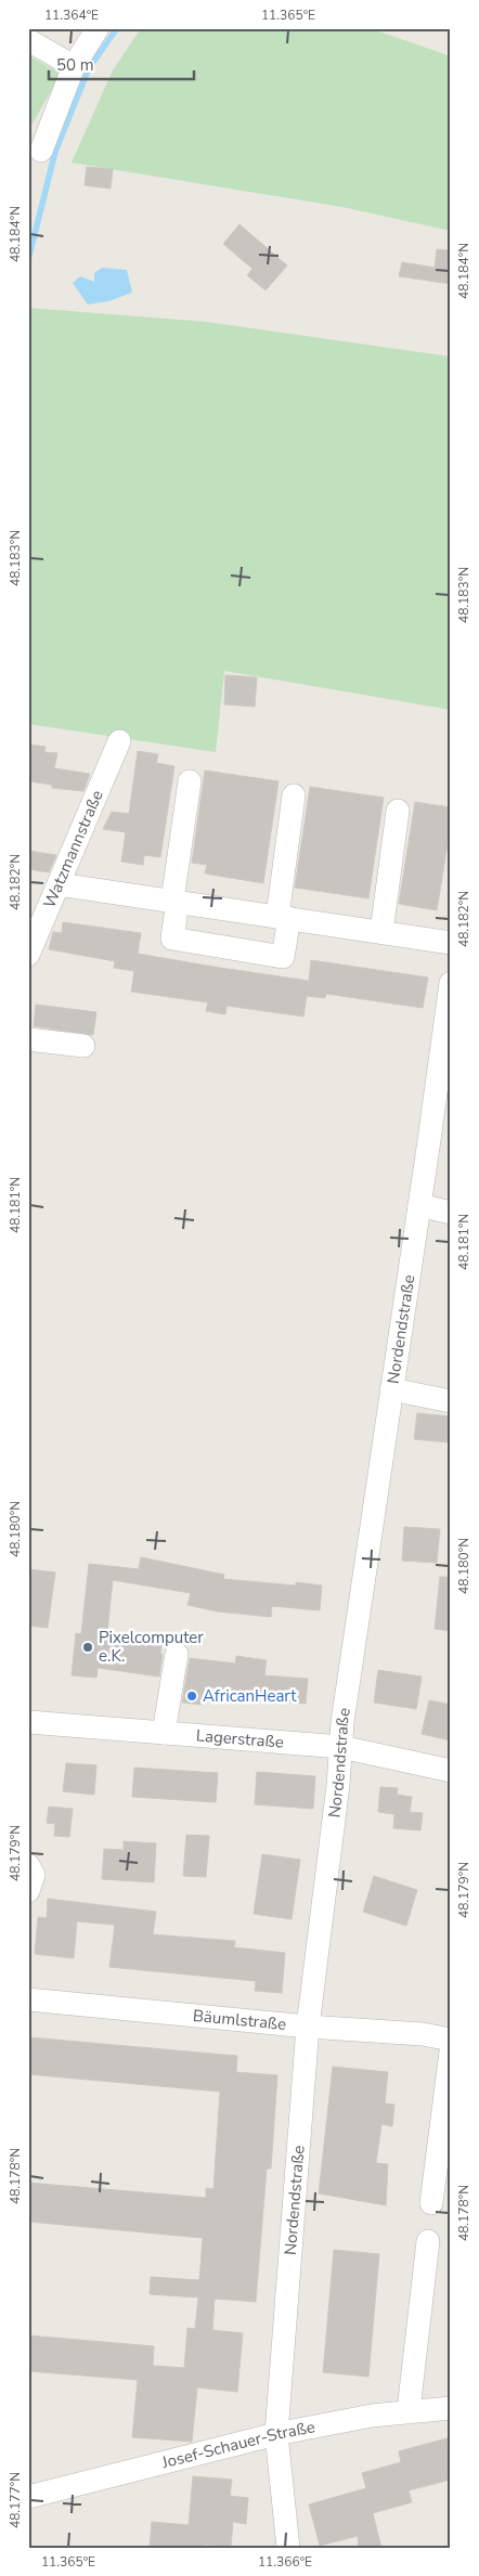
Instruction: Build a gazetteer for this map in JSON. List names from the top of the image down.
{
  "streets": {
    "street": [
      "Watzmannstraße",
      "Nordendstraße",
      "Lagerstraße",
      "Bäumlstraße",
      "Josef-Schauer-Straße"
    ]
  },
  "crossings": [
    ["Nordendstraße", "Lagerstraße"],
    ["Nordendstraße", "Bäumlstraße"],
    ["Nordendstraße", "Josef-Schauer-Straße"]
  ],
  "places": ["Pixelcomputer e.K.", "AfricanHeart"],
  "scale_bar": "50 m",
  "coordinates": [
    "11.364°E",
    "11.365°E",
    "48.184°N",
    "48.183°N",
    "48.182°N",
    "48.181°N",
    "48.180°N",
    "48.179°N",
    "48.178°N",
    "48.177°N",
    "11.366°E"
  ]
}
